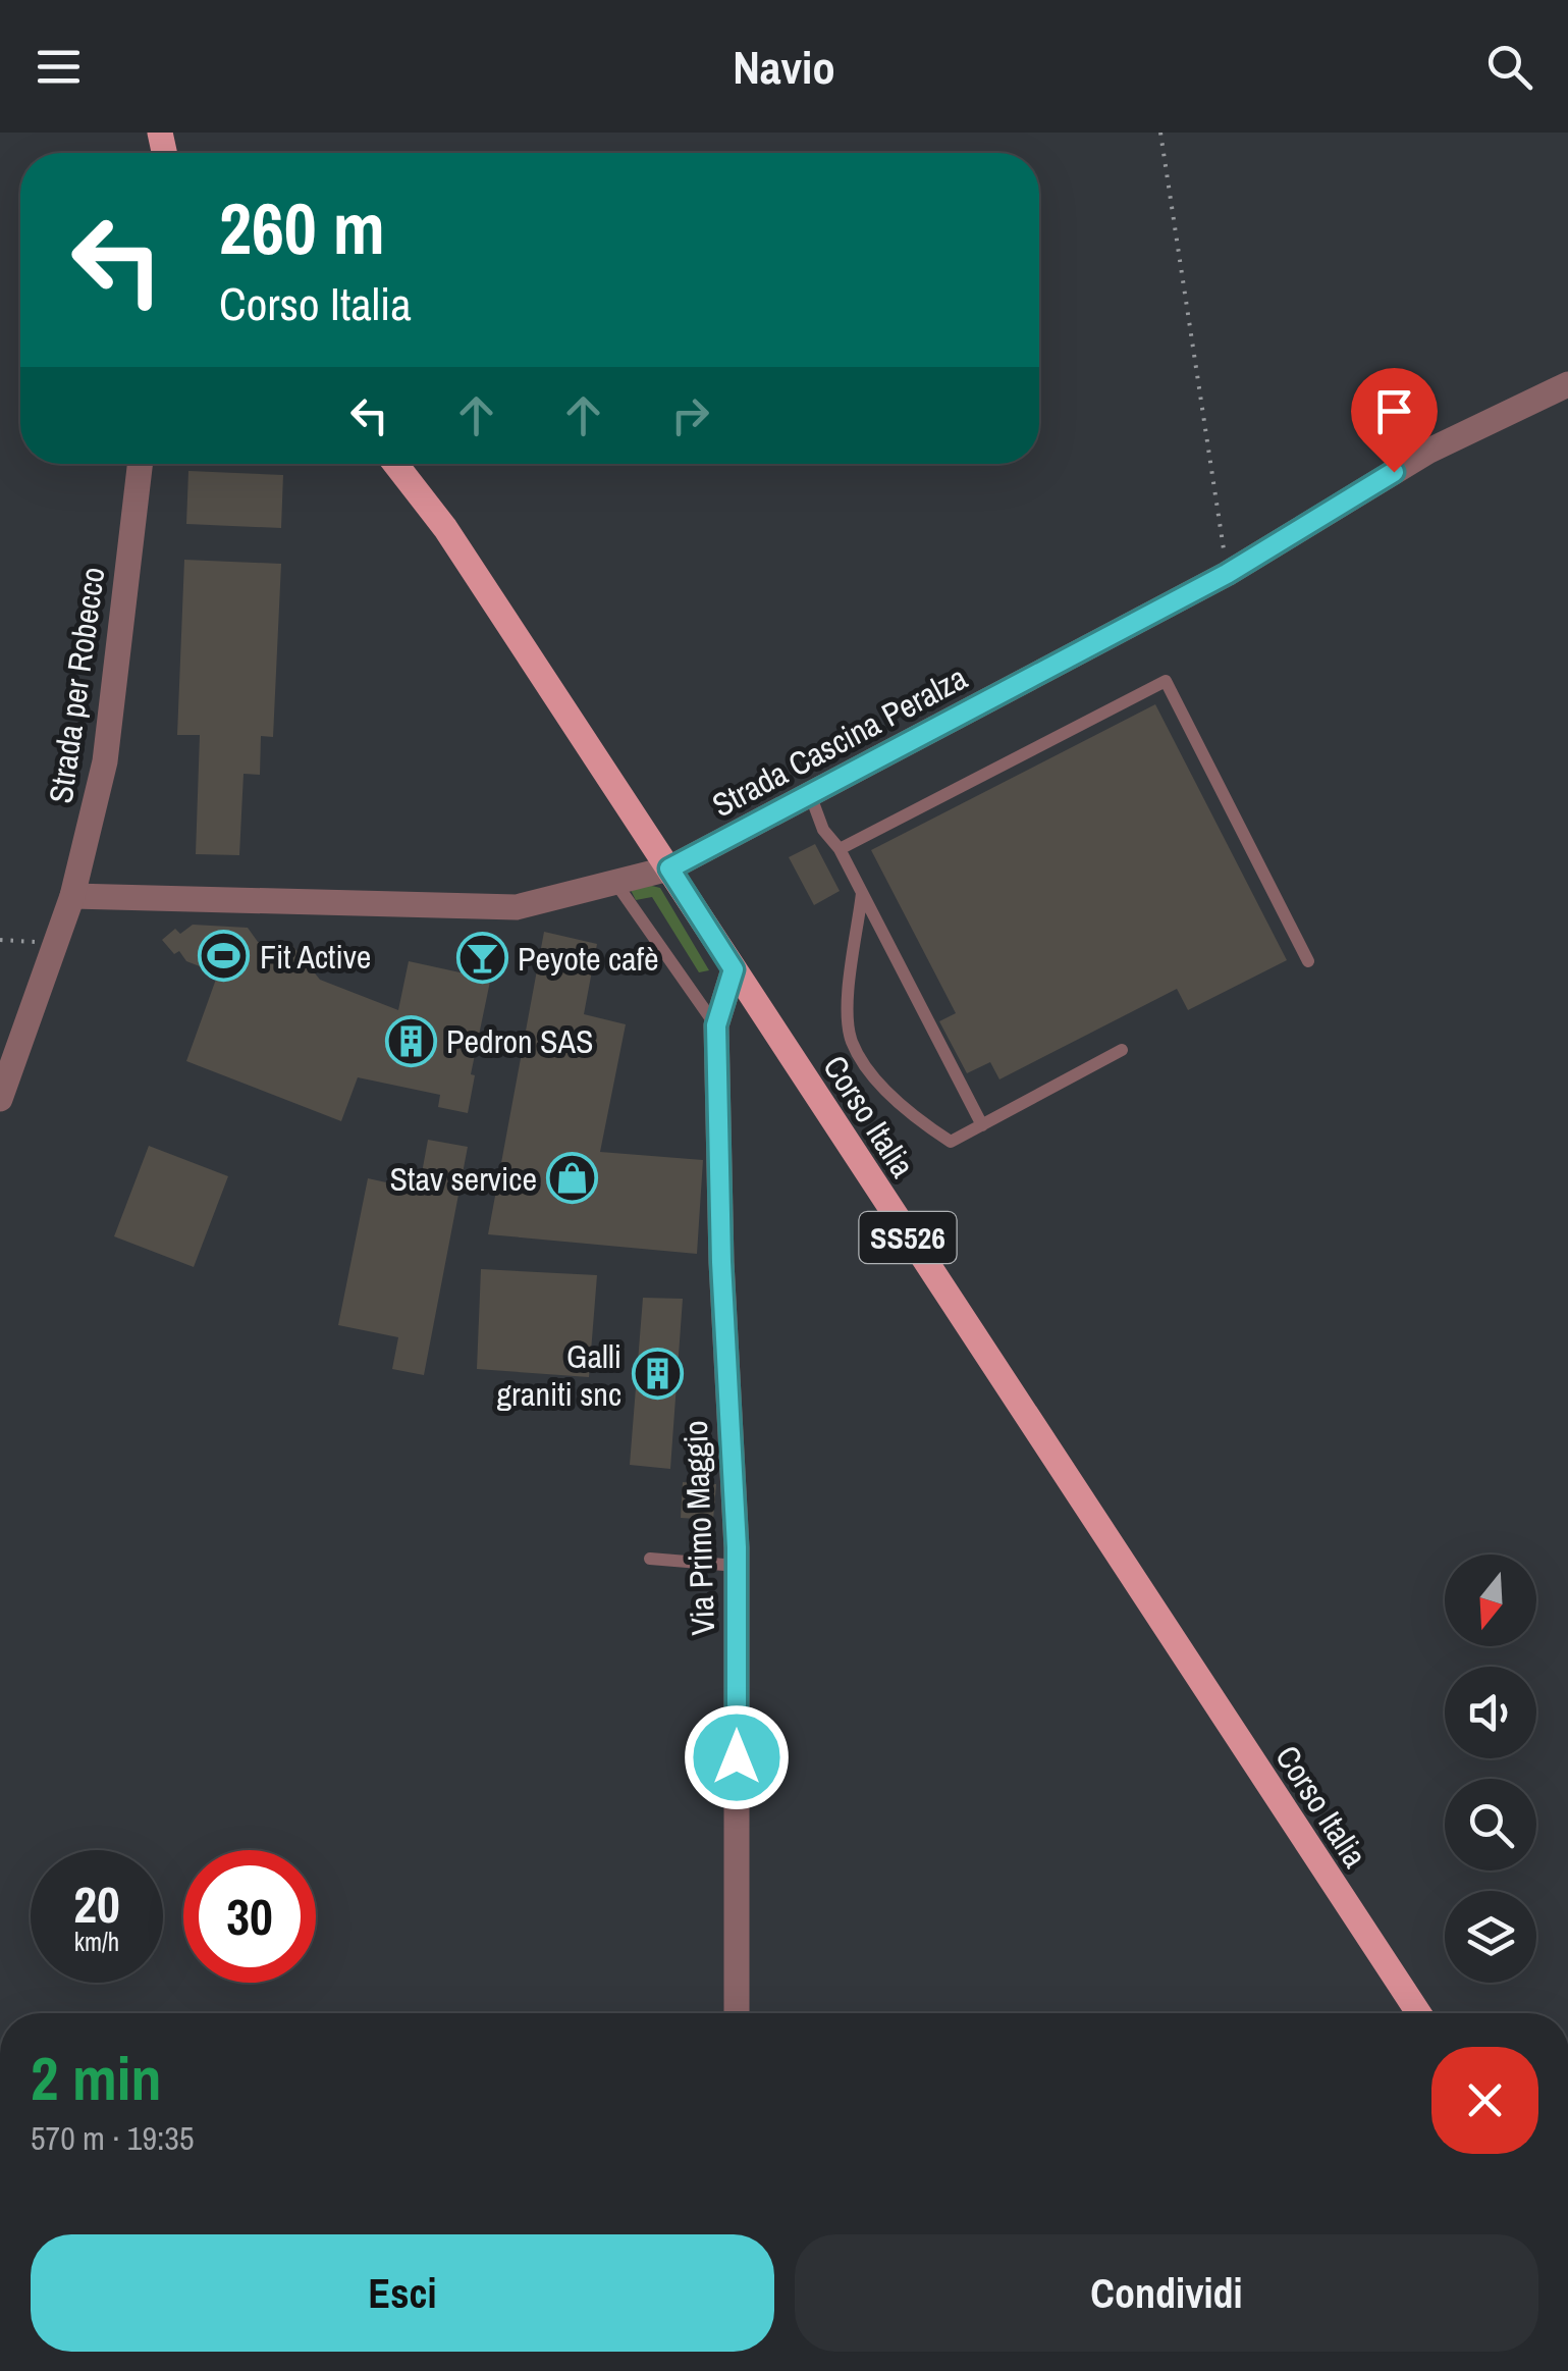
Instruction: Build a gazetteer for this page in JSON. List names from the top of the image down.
{
  "streets": {
    "main road": ["Corso Italia", "SS526"],
    "street": ["Strada per Robecco", "Strada Cascina Peralza", "Via Primo Maggio"]
  },
  "crossings": [
    ["Strada per Robecco", "Strada Cascina Peralza"],
    ["Strada Cascina Peralza", "Corso Italia"],
    ["Corso Italia", "Via Primo Maggio"]
  ],
  "places": {
    "sports": ["Fit Active"],
    "bar": ["Peyote cafè"],
    "building": ["Pedron SAS", "Galli graniti snc"],
    "shop": ["Stav service"]
  },
  "north": "bottom",
  "page": {
    "header": "Navio",
    "turn": ["260 m", "Corso Italia"],
    "speed": "20 km/h",
    "limit": "30",
    "heading": ["2 min", "570 m · 19:35"],
    "buttons": ["Esci", "Condividi"]
  }
}
